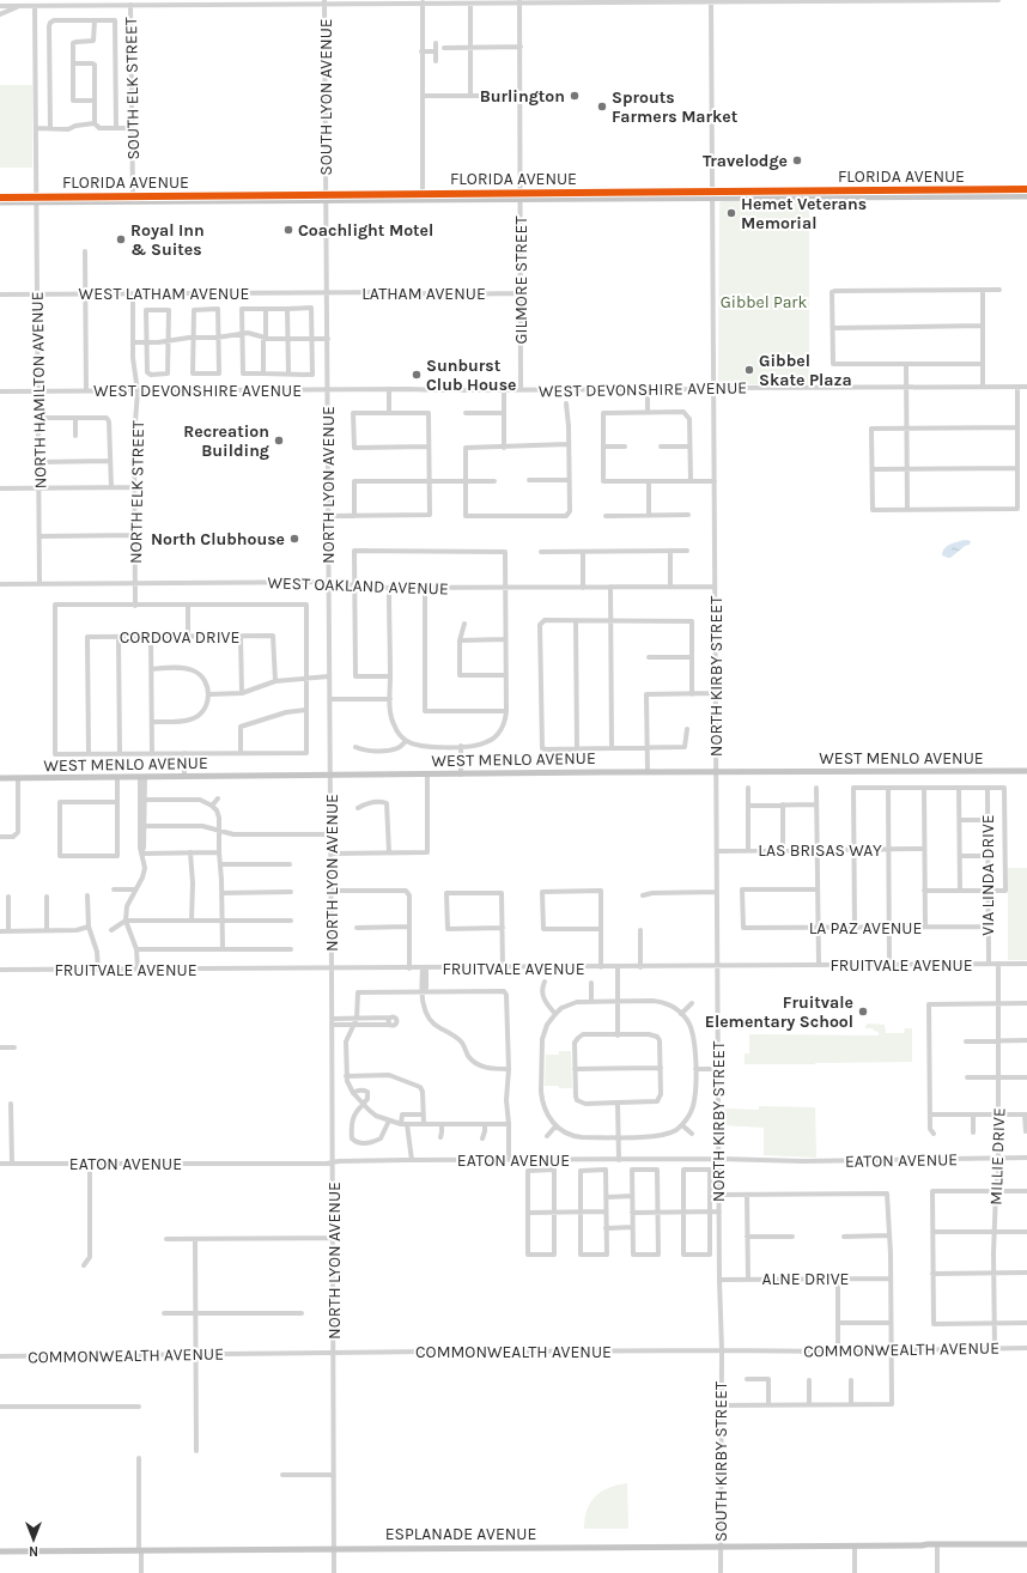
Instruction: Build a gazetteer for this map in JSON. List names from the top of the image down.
{
  "streets": {
    "main road": ["FLORIDA AVENUE", "WEST MENLO AVENUE", "ESPLANADE AVENUE"],
    "street": [
      "SOUTH ELK STREET",
      "SOUTH LYON AVENUE",
      "GILMORE STREET",
      "WEST LATHAM AVENUE",
      "LATHAM AVENUE",
      "WEST DEVONSHIRE AVENUE",
      "NORTH HAMILTON AVENUE",
      "NORTH LYON AVENUE",
      "NORTH ELK STREET",
      "WEST OAKLAND AVENUE",
      "CORDOVA DRIVE",
      "NORTH KIRBY STREET",
      "LAS BRISAS WAY",
      "VIA LINDA DRIVE",
      "LA PAZ AVENUE",
      "FRUITVALE AVENUE",
      "MILLIE DRIVE",
      "EATON AVENUE",
      "ALNE DRIVE",
      "COMMONWEALTH AVENUE",
      "SOUTH KIRBY STREET"
    ]
  },
  "crossings": [
    ["SOUTH ELK STREET", "FLORIDA AVENUE"],
    ["SOUTH LYON AVENUE", "FLORIDA AVENUE"],
    ["SOUTH LYON AVENUE", "NORTH LYON AVENUE"],
    ["FLORIDA AVENUE", "GILMORE STREET"],
    ["FLORIDA AVENUE", "NORTH HAMILTON AVENUE"],
    ["FLORIDA AVENUE", "NORTH LYON AVENUE"],
    ["FLORIDA AVENUE", "NORTH KIRBY STREET"],
    ["GILMORE STREET", "LATHAM AVENUE"],
    ["GILMORE STREET", "WEST DEVONSHIRE AVENUE"],
    ["WEST LATHAM AVENUE", "LATHAM AVENUE"],
    ["WEST LATHAM AVENUE", "NORTH HAMILTON AVENUE"],
    ["WEST LATHAM AVENUE", "NORTH LYON AVENUE"],
    ["WEST LATHAM AVENUE", "NORTH ELK STREET"],
    ["LATHAM AVENUE", "NORTH LYON AVENUE"],
    ["WEST DEVONSHIRE AVENUE", "NORTH HAMILTON AVENUE"],
    ["WEST DEVONSHIRE AVENUE", "NORTH LYON AVENUE"],
    ["WEST DEVONSHIRE AVENUE", "NORTH ELK STREET"],
    ["WEST DEVONSHIRE AVENUE", "NORTH KIRBY STREET"],
    ["NORTH HAMILTON AVENUE", "WEST OAKLAND AVENUE"],
    ["NORTH LYON AVENUE", "WEST OAKLAND AVENUE"],
    ["NORTH LYON AVENUE", "WEST MENLO AVENUE"],
    ["NORTH LYON AVENUE", "FRUITVALE AVENUE"],
    ["NORTH LYON AVENUE", "EATON AVENUE"],
    ["NORTH LYON AVENUE", "COMMONWEALTH AVENUE"],
    ["NORTH LYON AVENUE", "ESPLANADE AVENUE"],
    ["NORTH ELK STREET", "WEST OAKLAND AVENUE"],
    ["WEST OAKLAND AVENUE", "NORTH KIRBY STREET"],
    ["NORTH KIRBY STREET", "WEST MENLO AVENUE"],
    ["NORTH KIRBY STREET", "LAS BRISAS WAY"],
    ["NORTH KIRBY STREET", "FRUITVALE AVENUE"],
    ["NORTH KIRBY STREET", "EATON AVENUE"],
    ["NORTH KIRBY STREET", "ALNE DRIVE"],
    ["NORTH KIRBY STREET", "COMMONWEALTH AVENUE"],
    ["NORTH KIRBY STREET", "SOUTH KIRBY STREET"],
    ["VIA LINDA DRIVE", "LA PAZ AVENUE"],
    ["VIA LINDA DRIVE", "FRUITVALE AVENUE"],
    ["FRUITVALE AVENUE", "MILLIE DRIVE"],
    ["MILLIE DRIVE", "EATON AVENUE"],
    ["MILLIE DRIVE", "COMMONWEALTH AVENUE"],
    ["COMMONWEALTH AVENUE", "SOUTH KIRBY STREET"],
    ["SOUTH KIRBY STREET", "ESPLANADE AVENUE"]
  ],
  "parks": ["Gibbel Park"],
  "places": [
    "Burlington",
    "Sprouts Farmers Market",
    "Travelodge",
    "Hemet Veterans Memorial",
    "Coachlight Motel",
    "Royal Inn & Suites",
    "Gibbel Skate Plaza",
    "Sunburst Club House",
    "Recreation Building",
    "North Clubhouse",
    "Fruitvale Elementary School"
  ],
  "north": "bottom"
}
